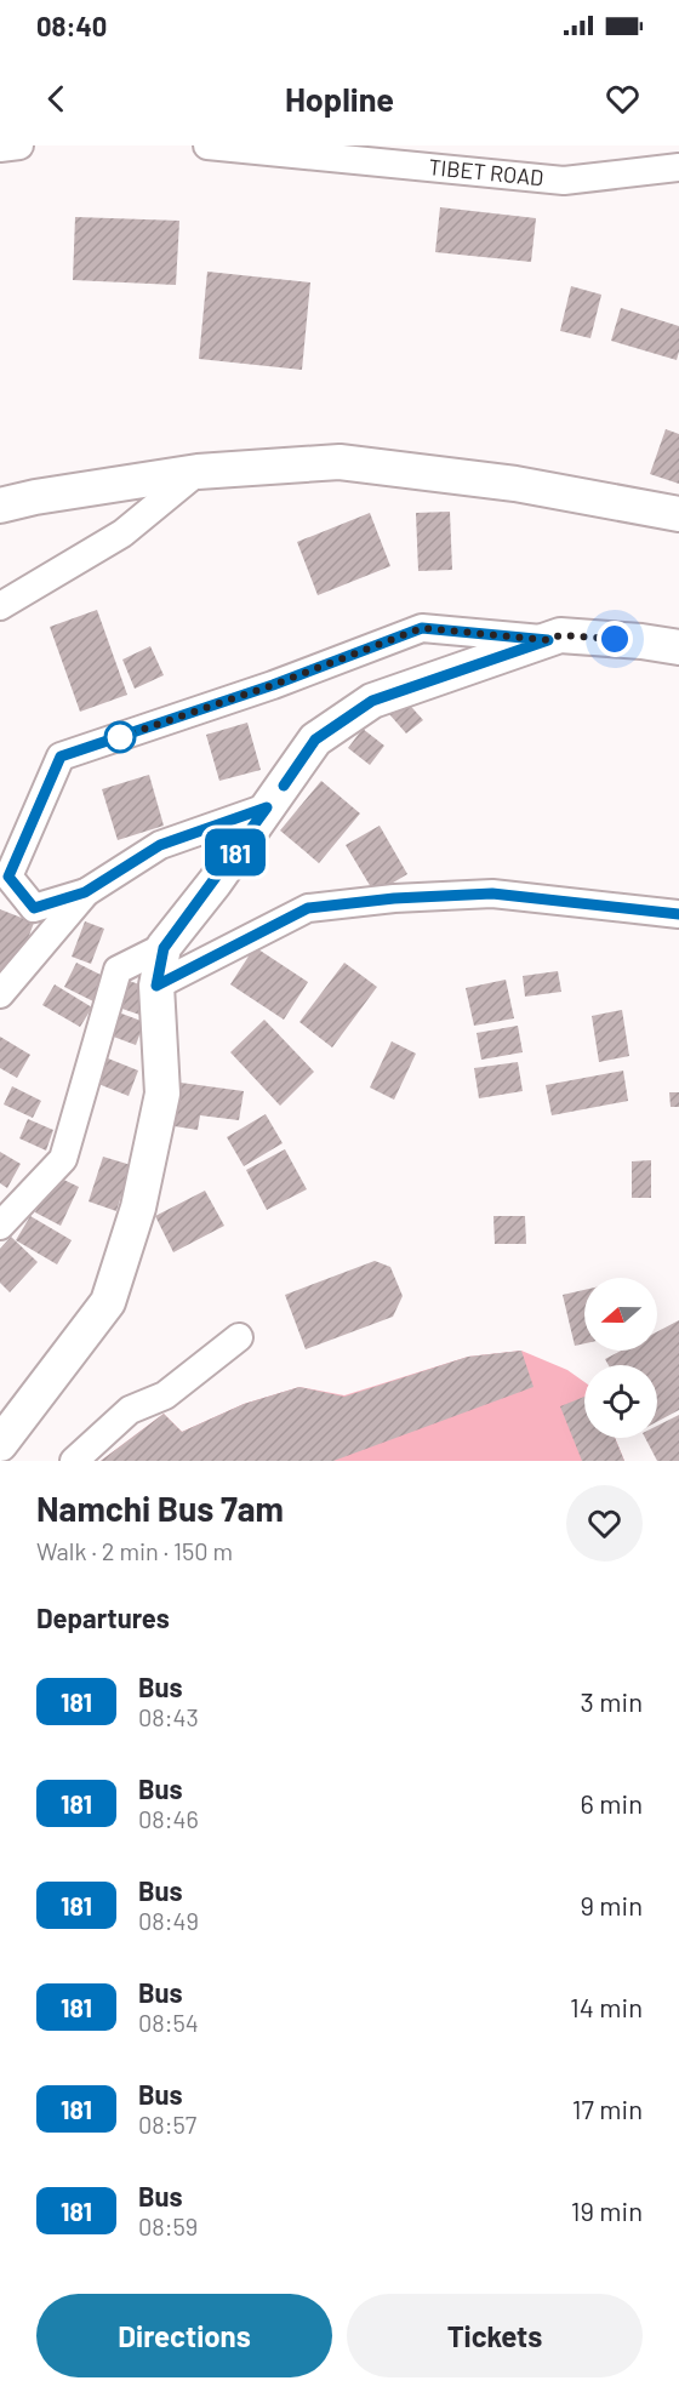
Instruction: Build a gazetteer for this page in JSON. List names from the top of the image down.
{
  "streets": {
    "street": ["TIBET ROAD"]
  },
  "lines": ["bus line 181"],
  "north": "left",
  "page": {
    "status": "08:40",
    "header": "Hopline",
    "on_map": "181",
    "heading": [
      ["Namchi Bus 7am", "Walk · 2 min · 150 m"],
      "Departures"
    ],
    "list": [
      {
        "mark": "181",
        "name": "Bus",
        "note": "08:43",
        "value": "3 min"
      },
      {
        "mark": "181",
        "name": "Bus",
        "note": "08:46",
        "value": "6 min"
      },
      {
        "mark": "181",
        "name": "Bus",
        "note": "08:49",
        "value": "9 min"
      },
      {
        "mark": "181",
        "name": "Bus",
        "note": "08:54",
        "value": "14 min"
      },
      {
        "mark": "181",
        "name": "Bus",
        "note": "08:57",
        "value": "17 min"
      },
      {
        "mark": "181",
        "name": "Bus",
        "note": "08:59",
        "value": "19 min"
      }
    ],
    "buttons": ["Directions", "Tickets"]
  }
}
